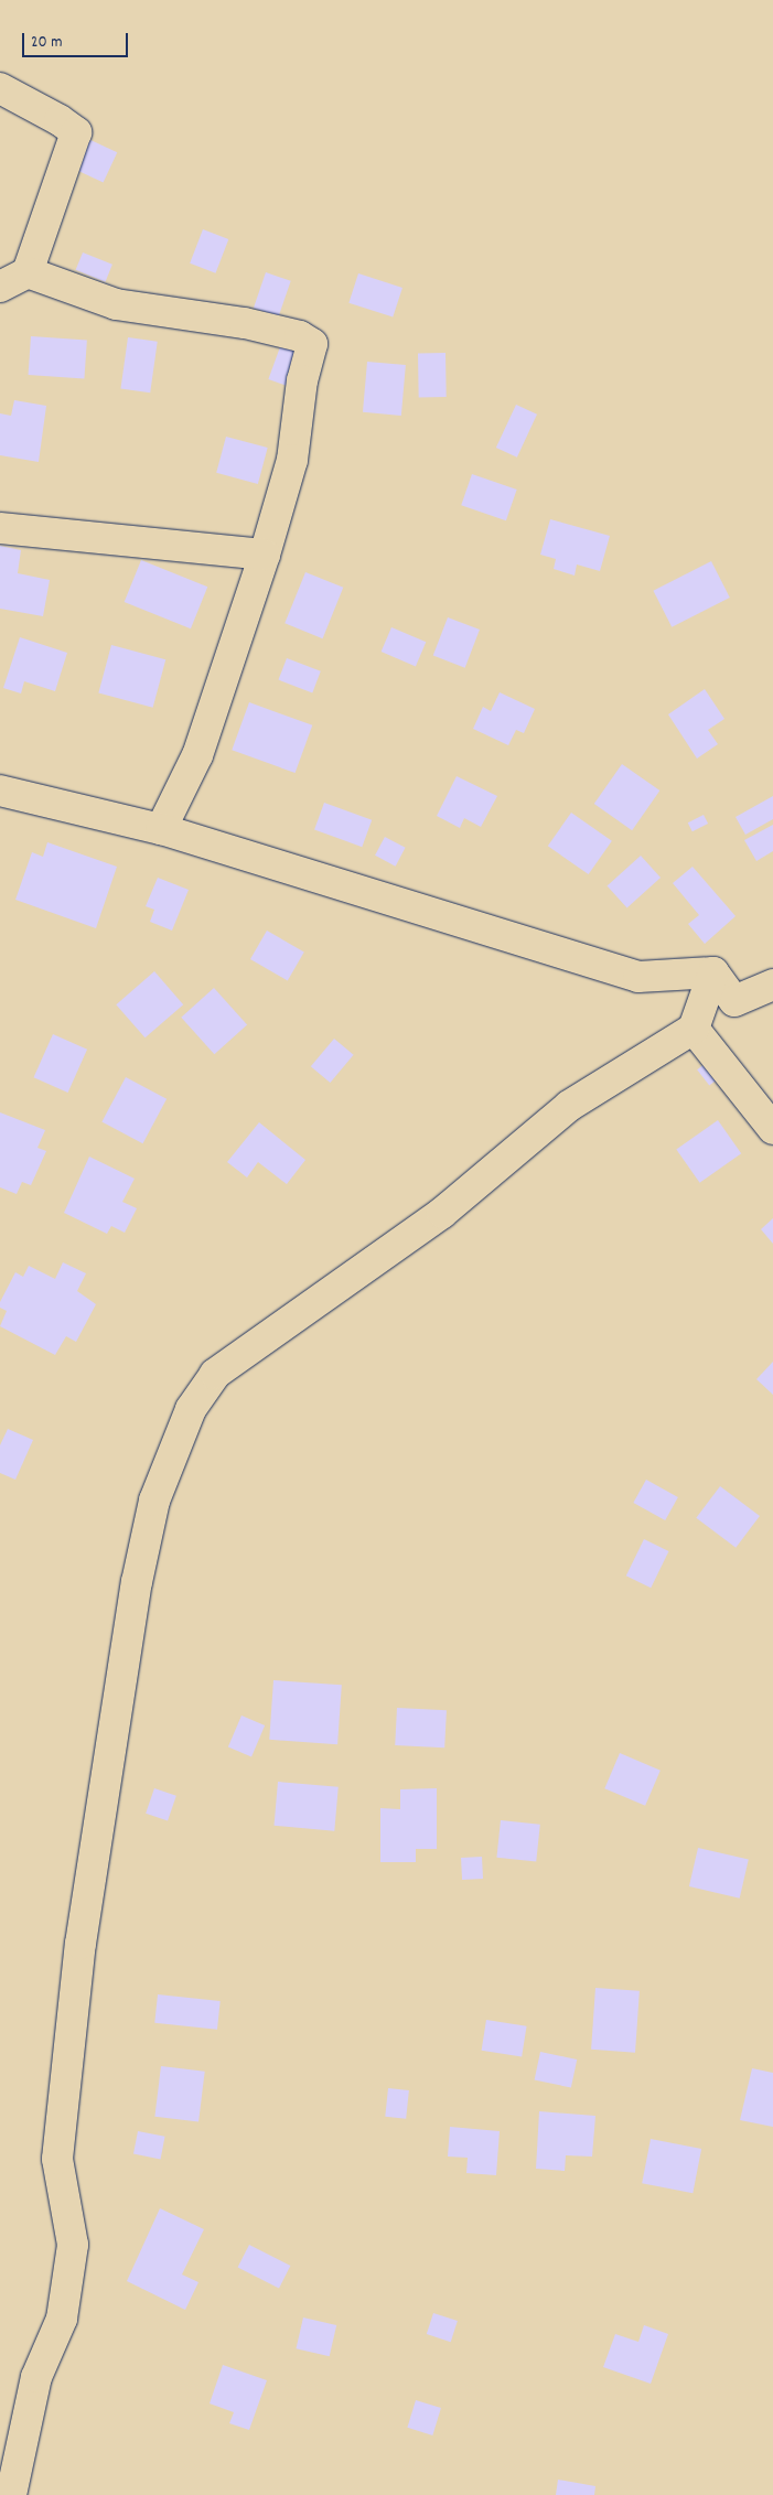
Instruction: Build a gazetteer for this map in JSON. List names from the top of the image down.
{
  "scale_bar": "20 m"
}
